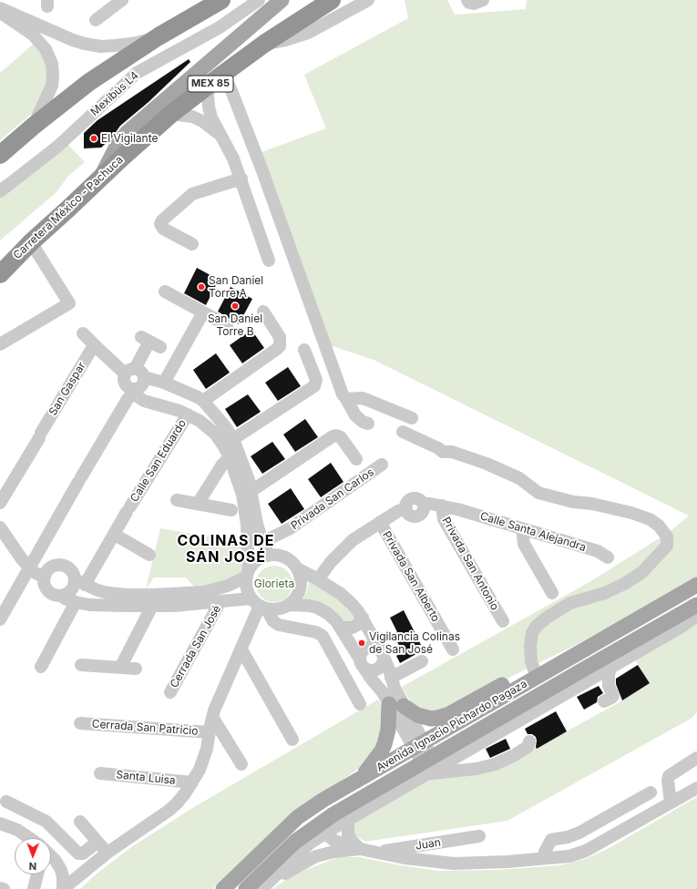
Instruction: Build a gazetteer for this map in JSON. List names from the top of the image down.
{
  "streets": {
    "highway": ["MEX 85", "Carretera México - Pachuca"],
    "main road": ["Avenida Ignacio Pichardo Pagaza"],
    "street": [
      "Mexibús L4",
      "San Gaspar",
      "Calle San Eduardo",
      "Privada San Carlos",
      "Calle Santa Alejandra",
      "Privada San Antonio",
      "Privada San Alberto",
      "Cerrada San José",
      "Cerrada San Patricio",
      "Santa Luisa",
      "Juan"
    ]
  },
  "crossings": [
    ["Calle Santa Alejandra", "Privada San Antonio"],
    ["Calle Santa Alejandra", "Privada San Alberto"]
  ],
  "districts": ["COLINAS DE SAN JOSÉ"],
  "parks": ["Glorieta"],
  "places": [
    "El Vigilante",
    "San Daniel Torre A",
    "San Daniel Torre B",
    "Vigilancia Colinas de San José"
  ],
  "north": "bottom"
}
